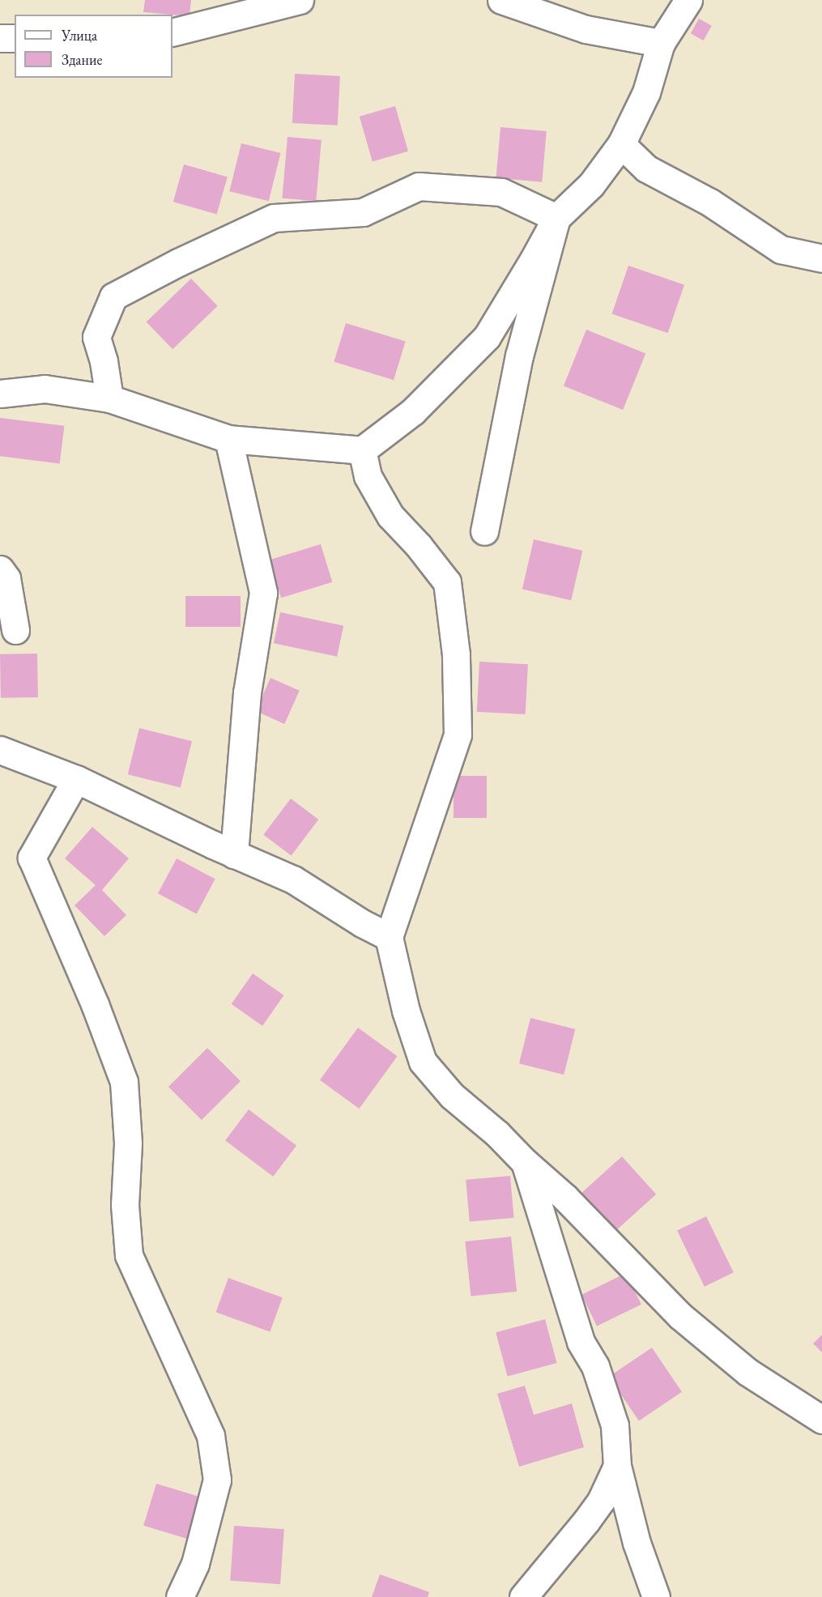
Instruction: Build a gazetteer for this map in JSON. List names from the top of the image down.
{
  "legend": ["Улица", "Здание"]
}
